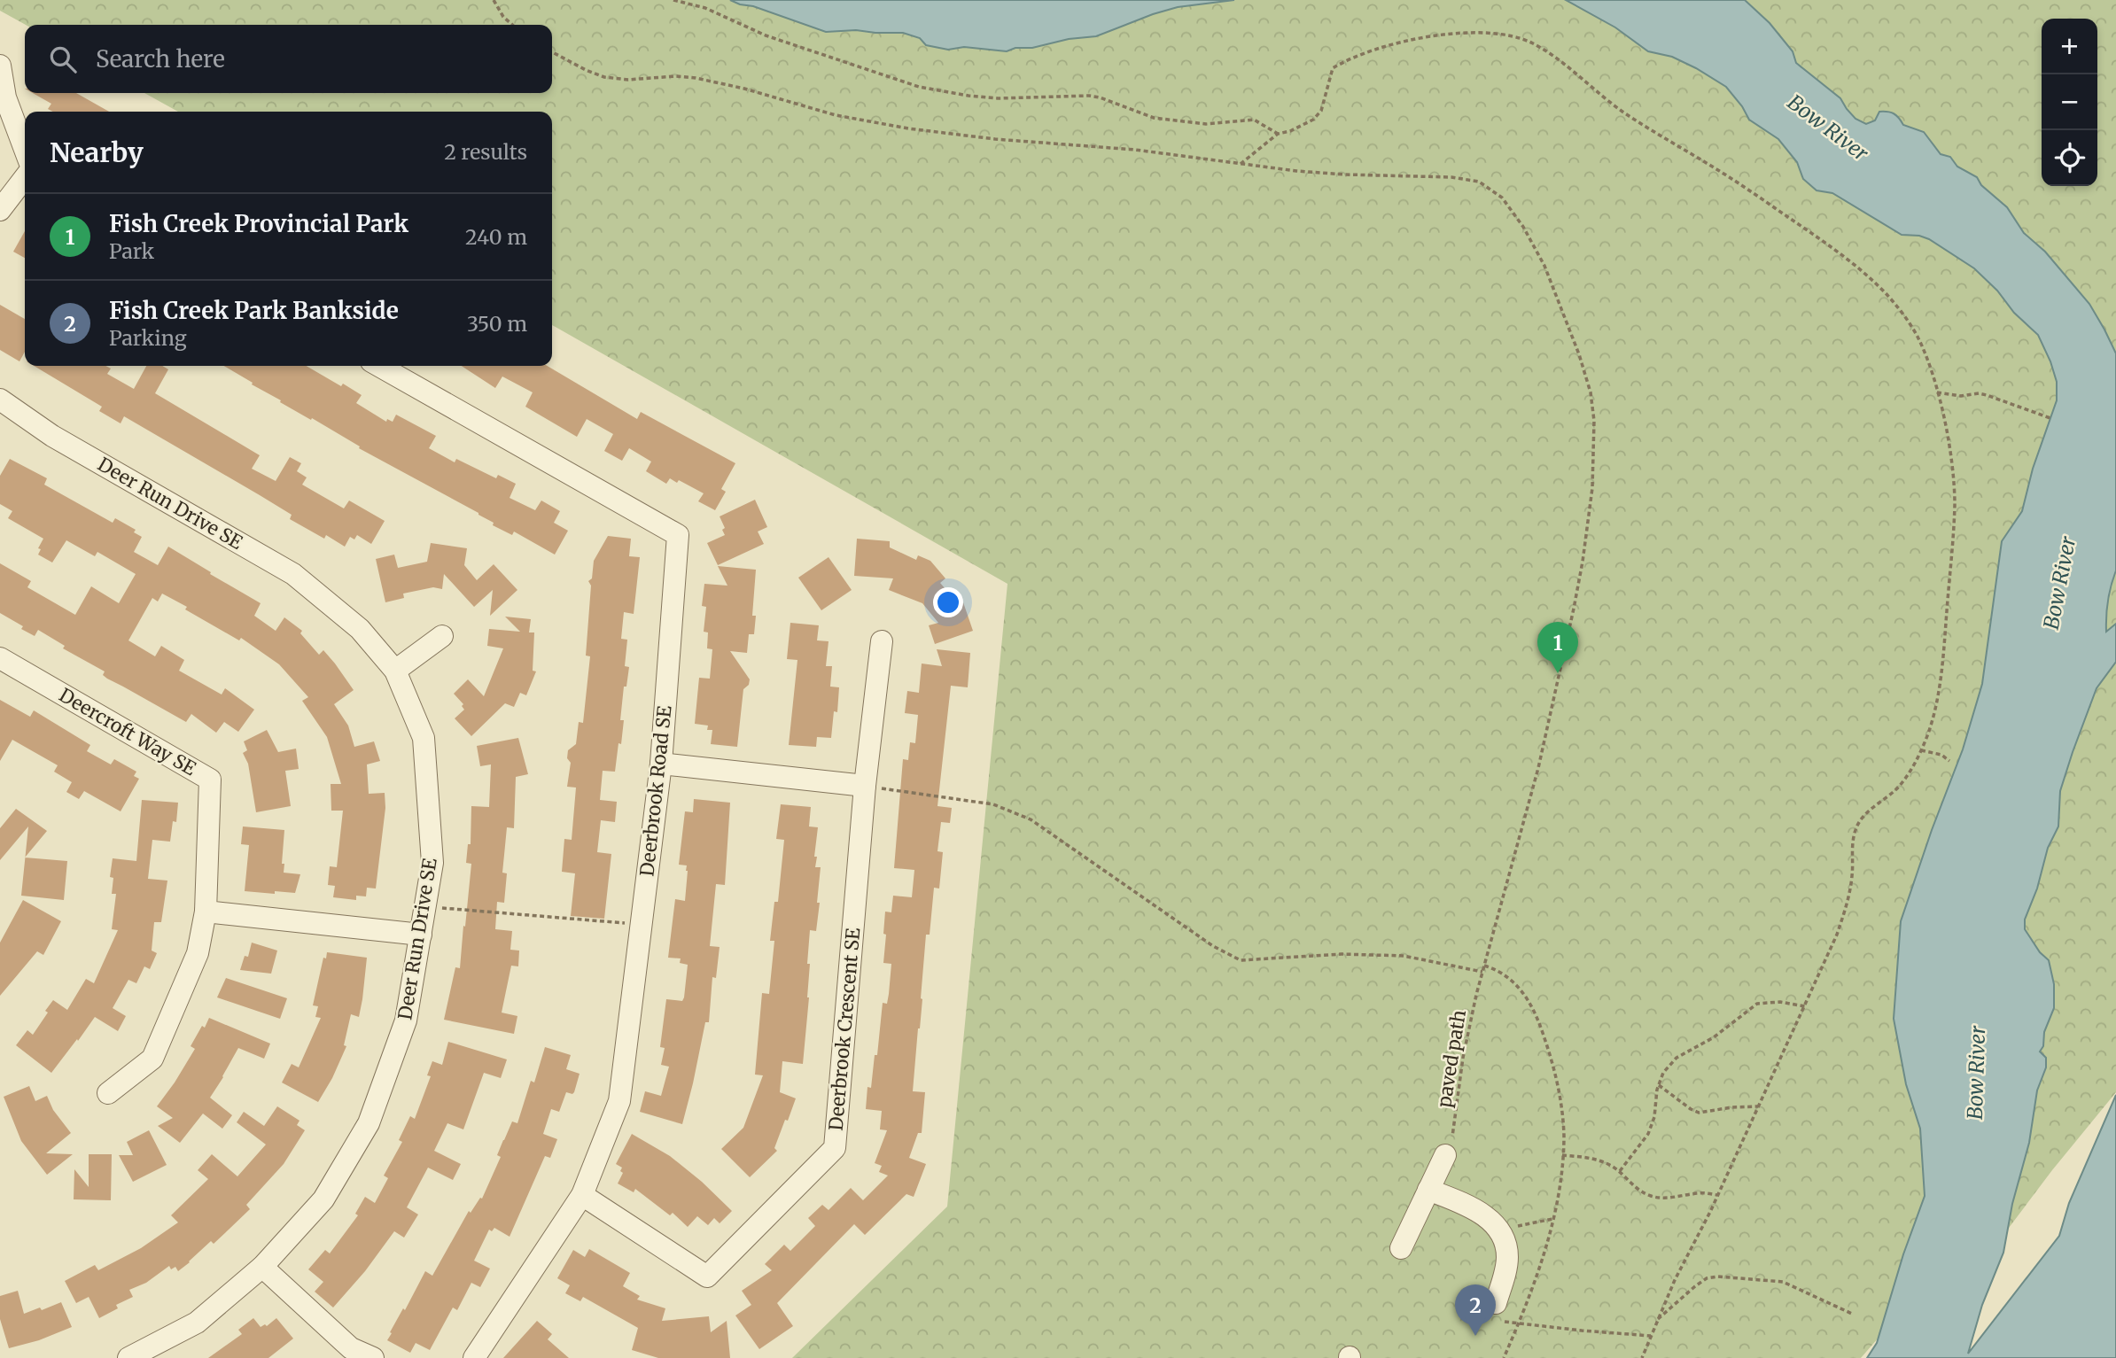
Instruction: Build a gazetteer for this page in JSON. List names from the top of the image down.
{
  "streets": {
    "street": [
      "Deer Run Drive SE",
      "Deercroft Way SE",
      "Deerbrook Road SE",
      "Deerbrook Crescent SE"
    ],
    "path": ["paved path"]
  },
  "crossings": [
    ["Deerbrook Road SE", "Deerbrook Crescent SE"]
  ],
  "water": ["Bow River"],
  "page": {
    "map_buttons": ["+", "−"],
    "search": "Search here",
    "heading": ["Nearby", "2 results"],
    "list": [
      {
        "mark": "1",
        "name": "Fish Creek Provincial Park",
        "note": "Park",
        "value": "240 m"
      },
      {
        "mark": "2",
        "name": "Fish Creek Park Bankside",
        "note": "Parking",
        "value": "350 m"
      }
    ],
    "pins": ["1", "2"]
  }
}
